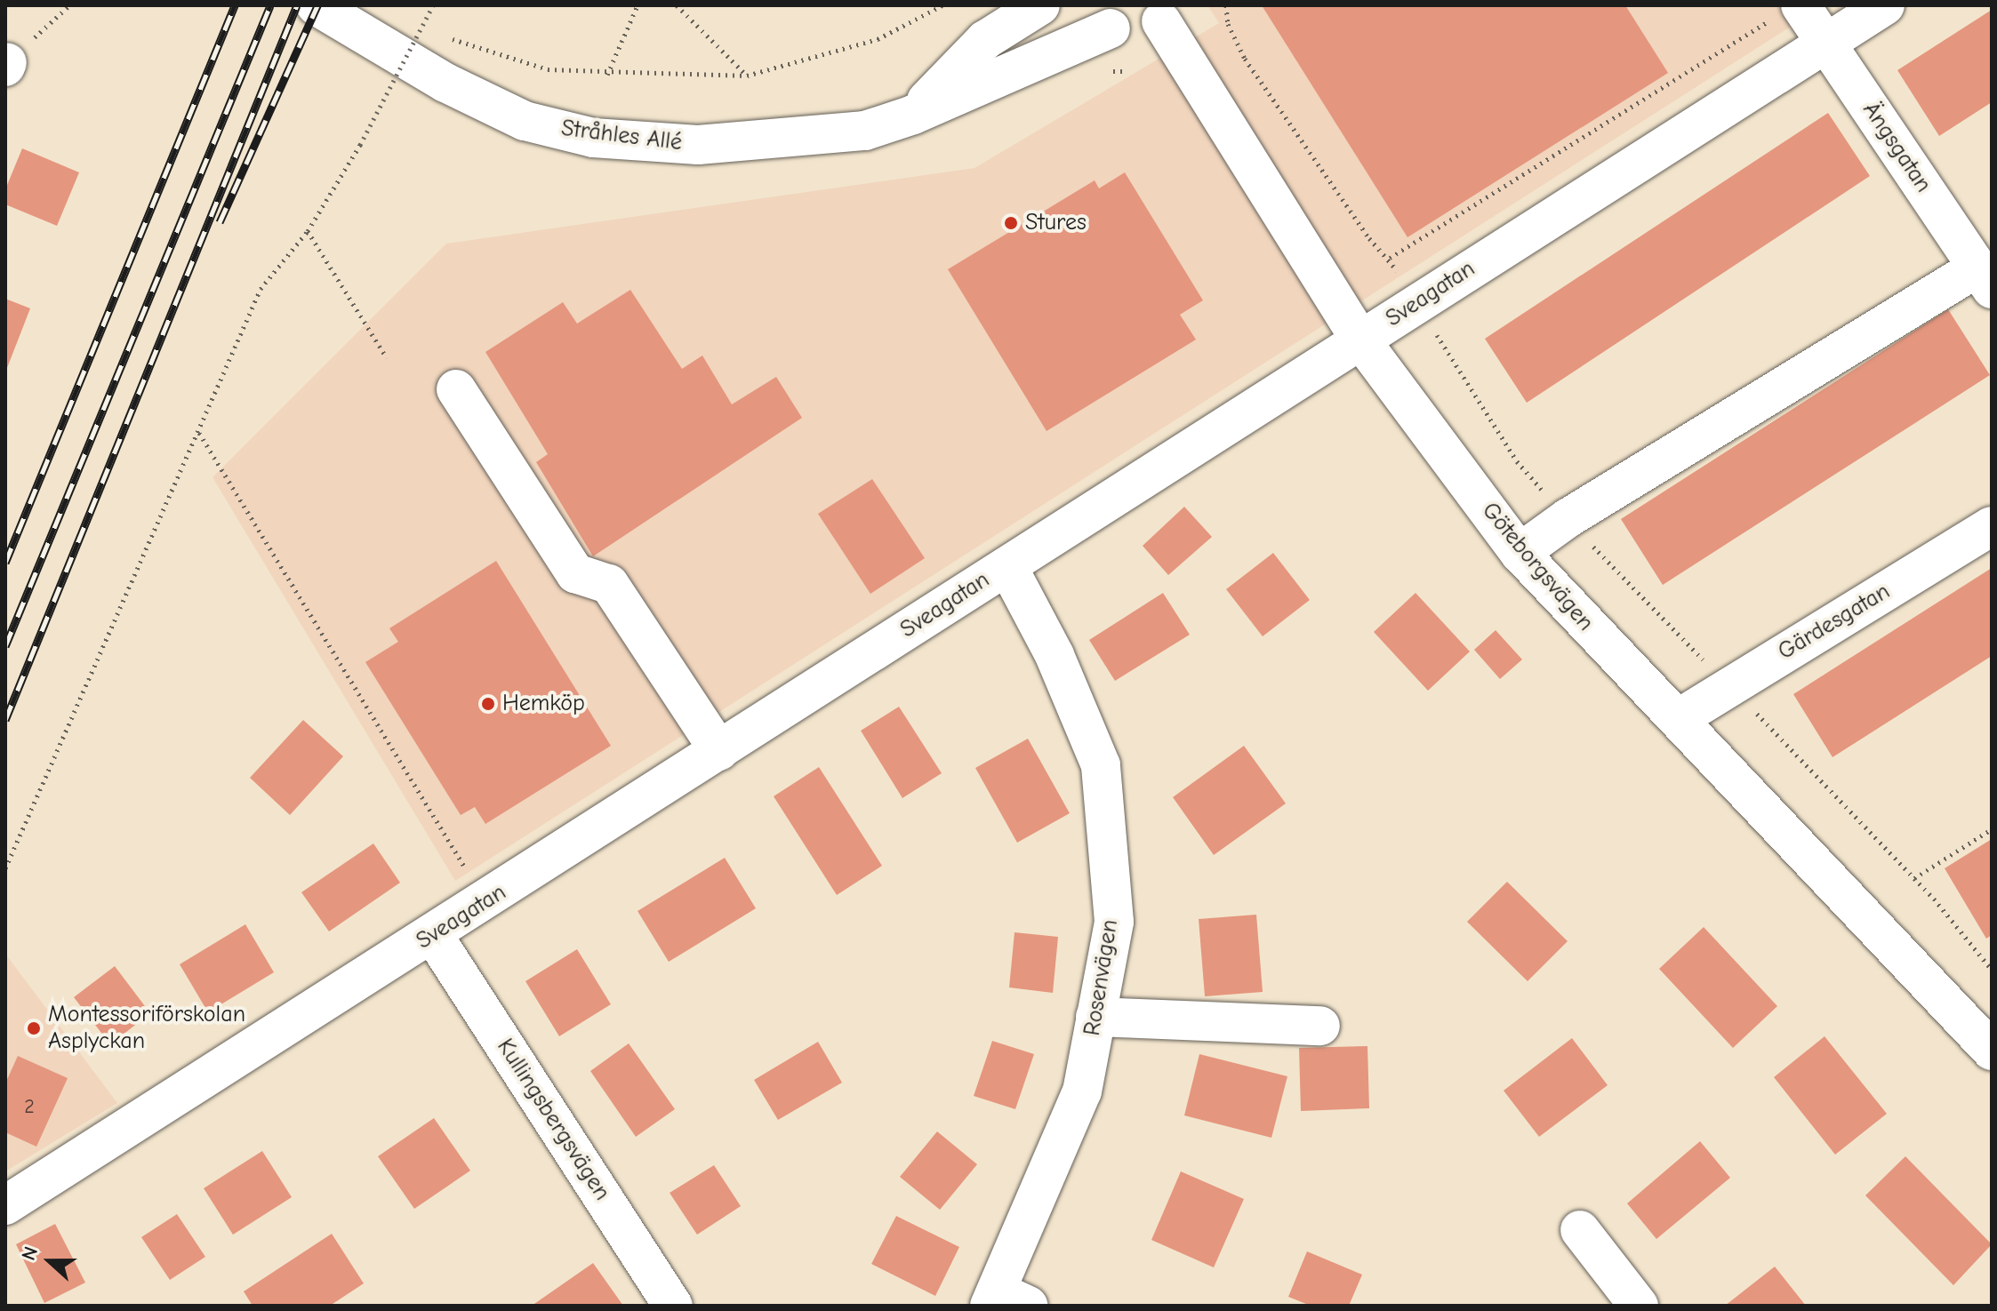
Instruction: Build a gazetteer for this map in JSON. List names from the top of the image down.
{
  "streets": {
    "street": [
      "Stråhles Allé",
      "Ängsgatan",
      "Sveagatan",
      "Göteborgsvägen",
      "Gärdesgatan",
      "Rosenvägen",
      "Kullingsbergsvägen"
    ]
  },
  "crossings": [
    ["Stråhles Allé", "Göteborgsvägen"],
    ["Ängsgatan", "Sveagatan"],
    ["Sveagatan", "Göteborgsvägen"],
    ["Sveagatan", "Rosenvägen"],
    ["Sveagatan", "Kullingsbergsvägen"],
    ["Göteborgsvägen", "Gärdesgatan"]
  ],
  "places": ["Stures", "Hemköp", "Montessoriförskolan Asplyckan"],
  "house_numbers": ["2"],
  "north": "left"
}
